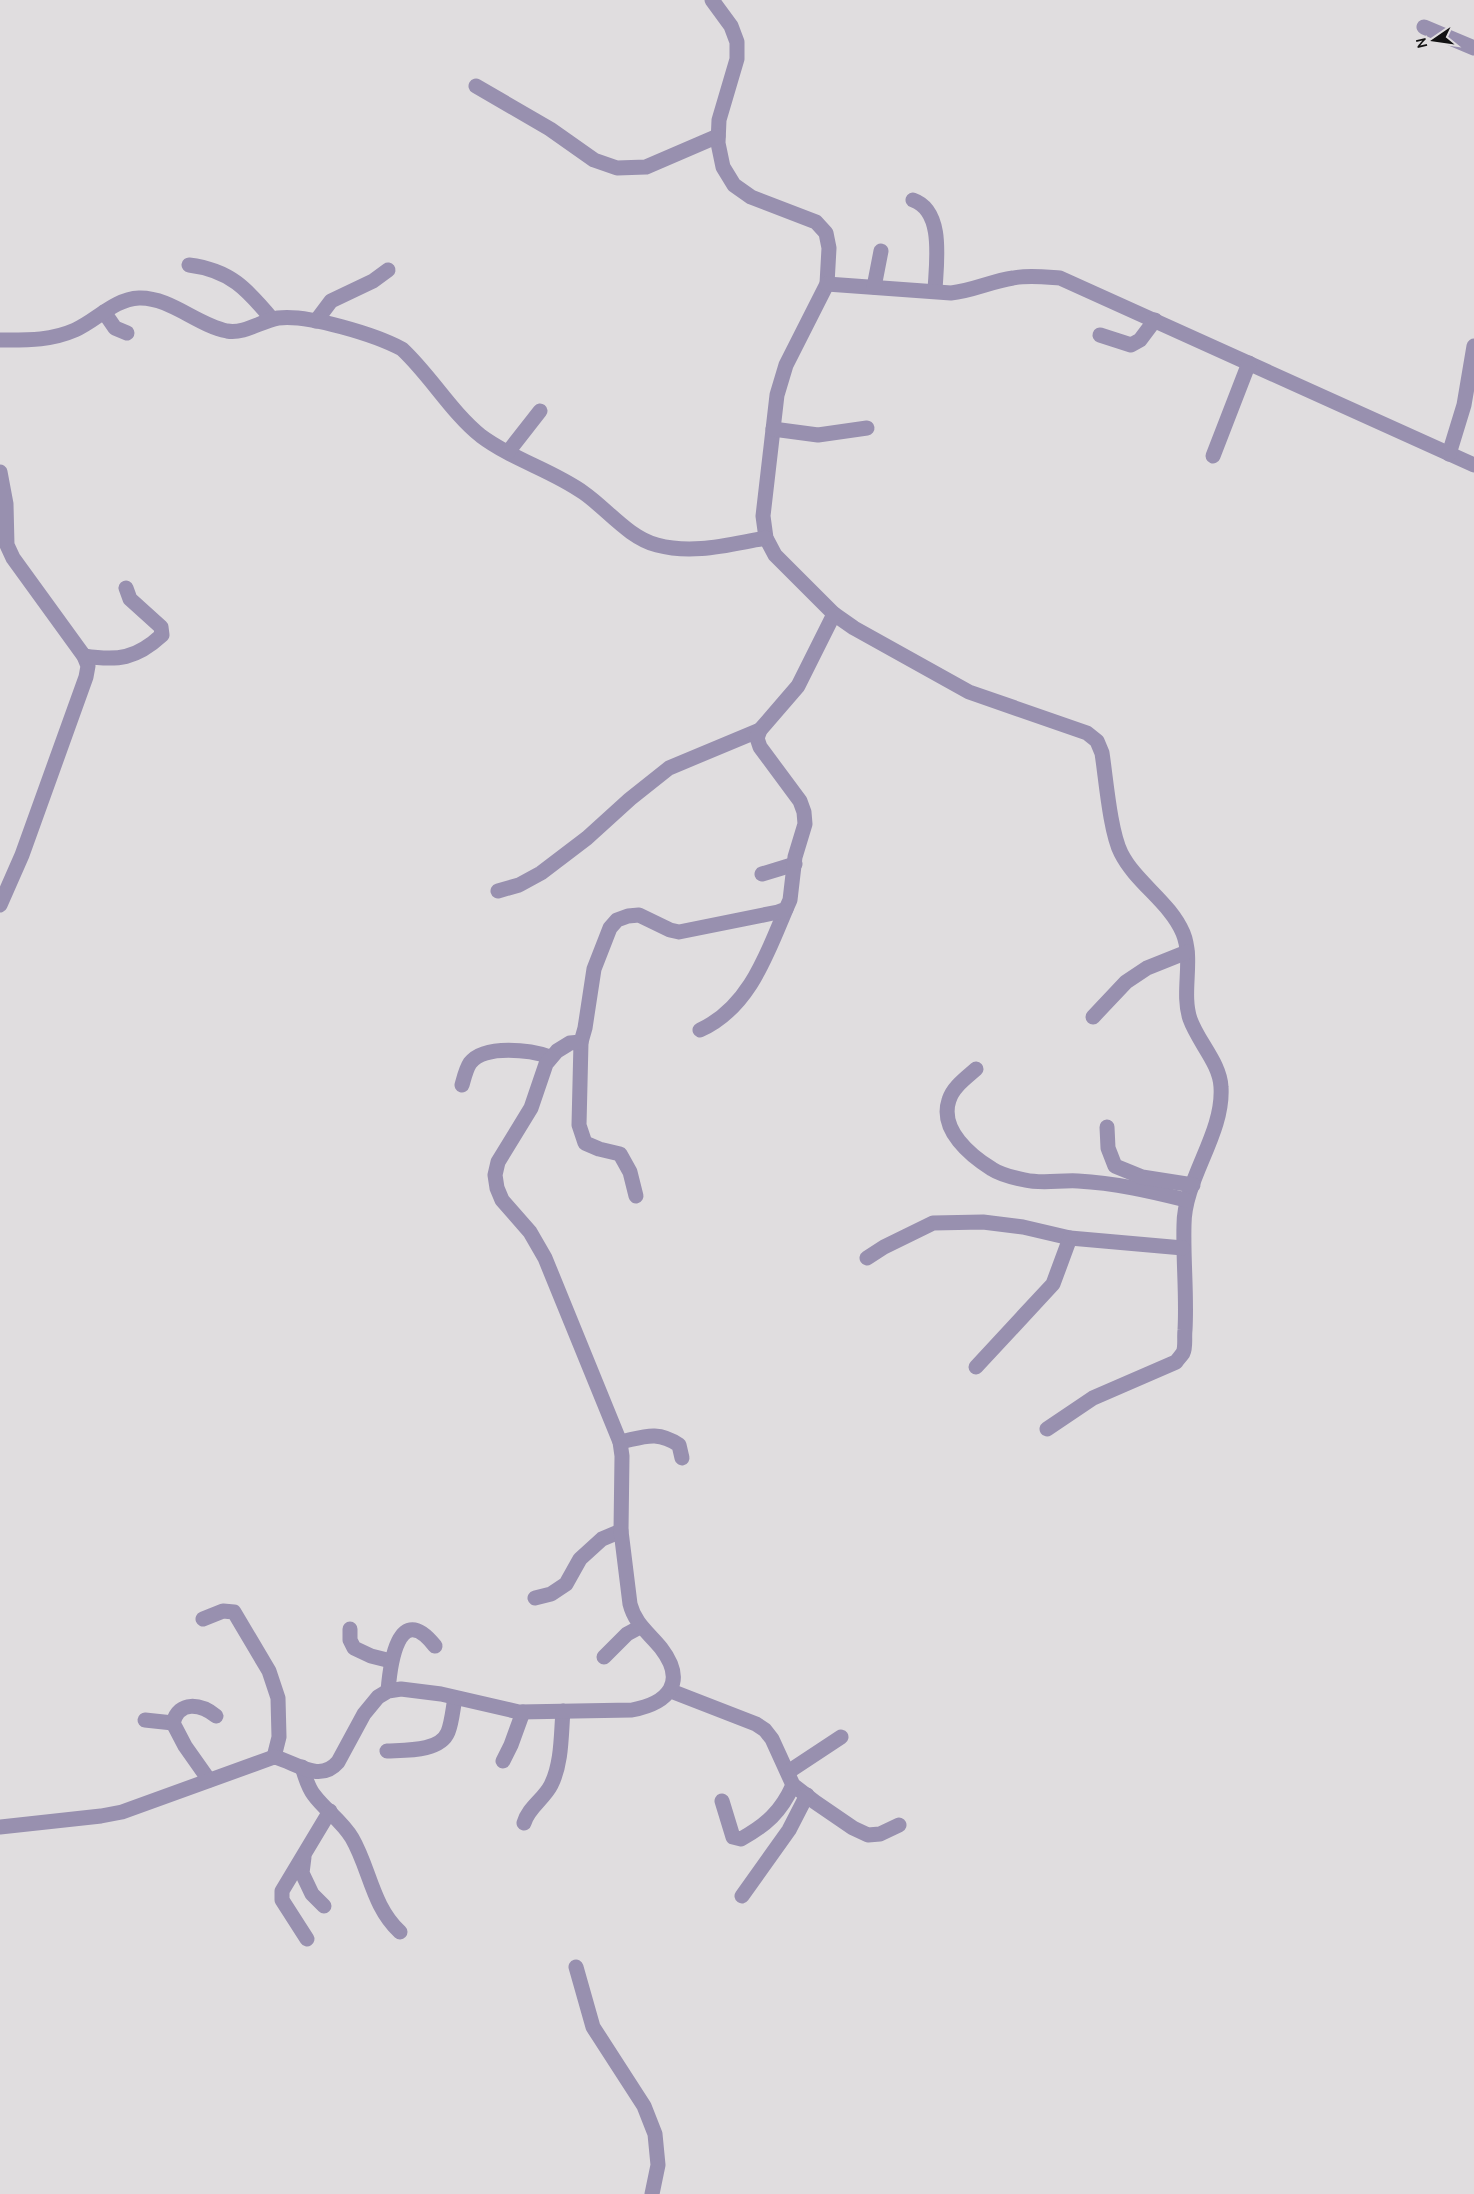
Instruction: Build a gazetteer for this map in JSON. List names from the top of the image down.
{
  "north": "left"
}
